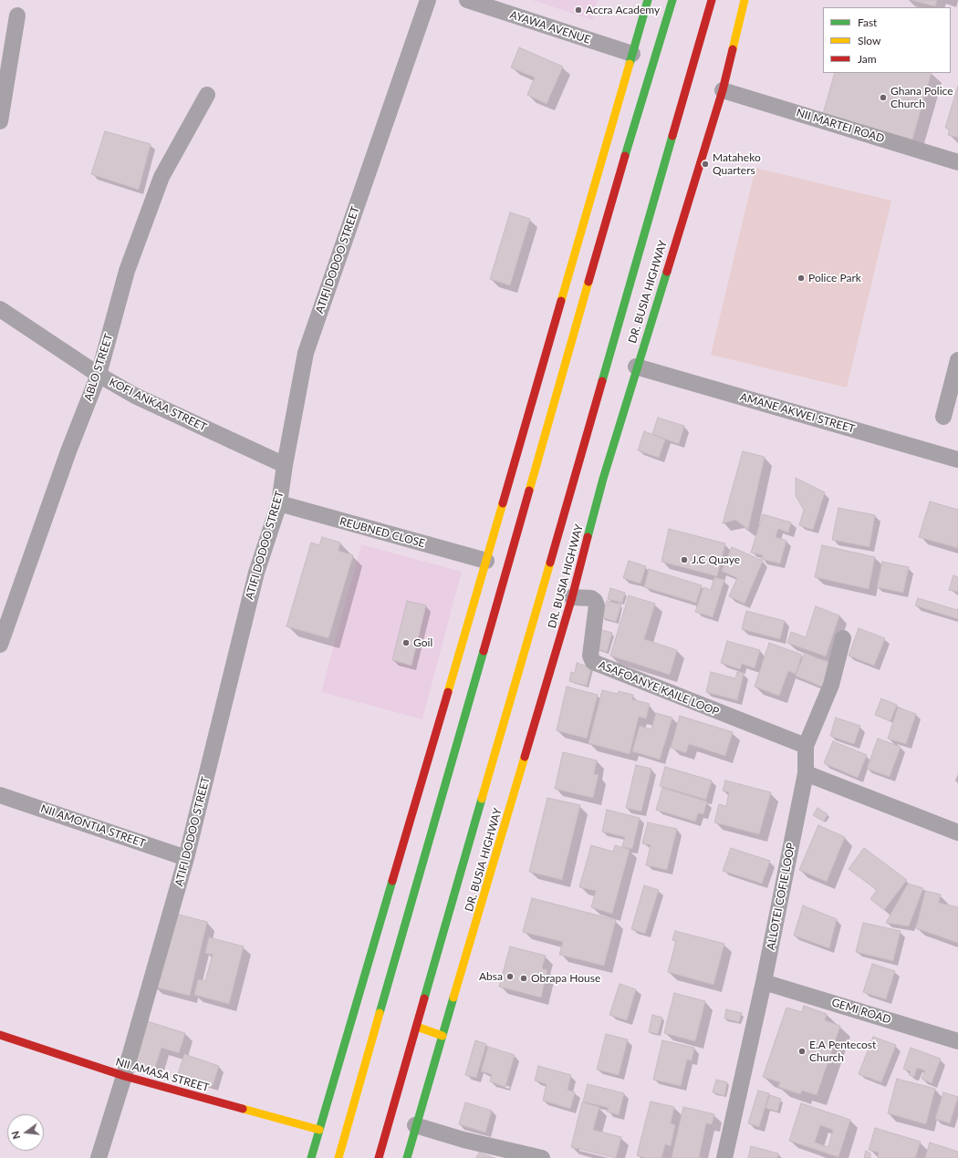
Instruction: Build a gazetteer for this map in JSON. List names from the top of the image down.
{
  "streets": {
    "main road": ["DR. BUSIA HIGHWAY", "NII AMASA STREET"],
    "street": [
      "AYAWA AVENUE",
      "NII MARTEI ROAD",
      "ATIFI DODOO STREET",
      "ABLO STREET",
      "KOFI ANKAA STREET",
      "AMANE AKWEI STREET",
      "REUBNED CLOSE",
      "ASAFOANYE KAILE LOOP",
      "NII AMONTIA STREET",
      "ALLOTEI COFIE LOOP",
      "GEMI ROAD"
    ]
  },
  "crossings": [
    ["NII MARTEI ROAD", "DR. BUSIA HIGHWAY"],
    ["ATIFI DODOO STREET", "KOFI ANKAA STREET"],
    ["ATIFI DODOO STREET", "REUBNED CLOSE"],
    ["ATIFI DODOO STREET", "NII AMONTIA STREET"],
    ["ATIFI DODOO STREET", "NII AMASA STREET"],
    ["DR. BUSIA HIGHWAY", "AMANE AKWEI STREET"],
    ["DR. BUSIA HIGHWAY", "ASAFOANYE KAILE LOOP"],
    ["ABLO STREET", "KOFI ANKAA STREET"],
    ["ASAFOANYE KAILE LOOP", "ALLOTEI COFIE LOOP"],
    ["ALLOTEI COFIE LOOP", "GEMI ROAD"]
  ],
  "places": [
    "Accra Academy",
    "Ghana Police Church",
    "Mataheko Quarters",
    "Police Park",
    "J.C Quaye",
    "Goil",
    "Absa",
    "Obrapa House",
    "E.A Pentecost Church"
  ],
  "legend": ["Fast", "Slow", "Jam"],
  "north": "left"
}
